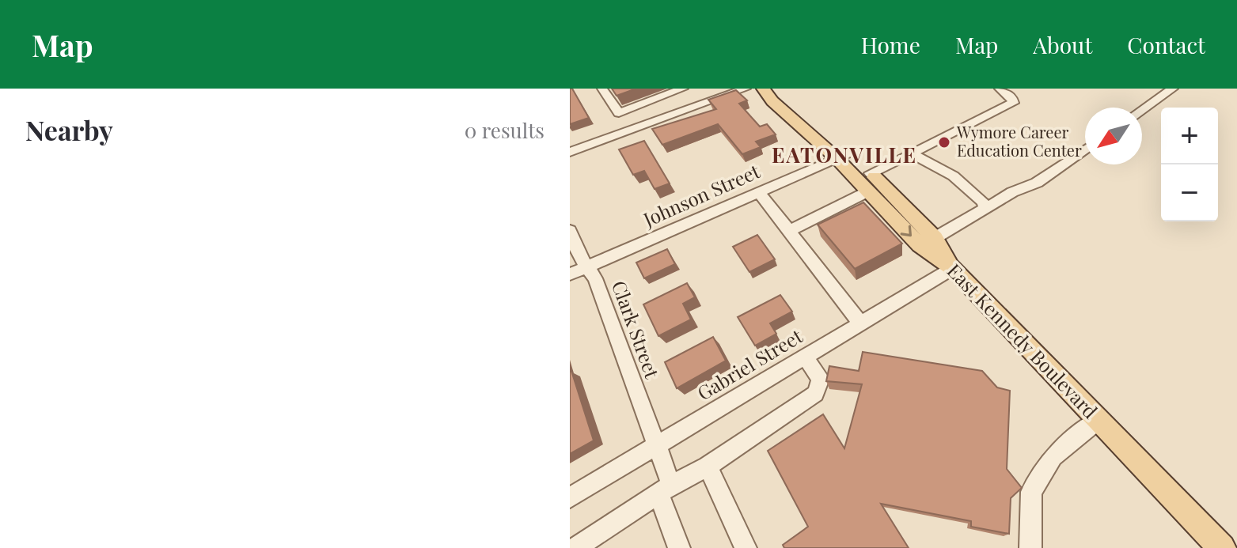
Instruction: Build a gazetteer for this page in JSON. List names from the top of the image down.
{
  "streets": {
    "main road": ["East Kennedy Boulevard"],
    "street": ["Johnson Street", "Clark Street", "Gabriel Street"]
  },
  "crossings": [
    ["Johnson Street", "Clark Street"],
    ["Johnson Street", "East Kennedy Boulevard"],
    ["Clark Street", "Gabriel Street"],
    ["East Kennedy Boulevard", "Gabriel Street"]
  ],
  "districts": ["EATONVILLE"],
  "places": ["Wymore Career Education Center"],
  "north": "bottom left",
  "page": {
    "header": "Map",
    "nav": [
      "Home",
      "Map",
      "About",
      "Contact"
    ],
    "heading": ["Nearby", "0 results"],
    "map_buttons": ["+", "−"]
  }
}
